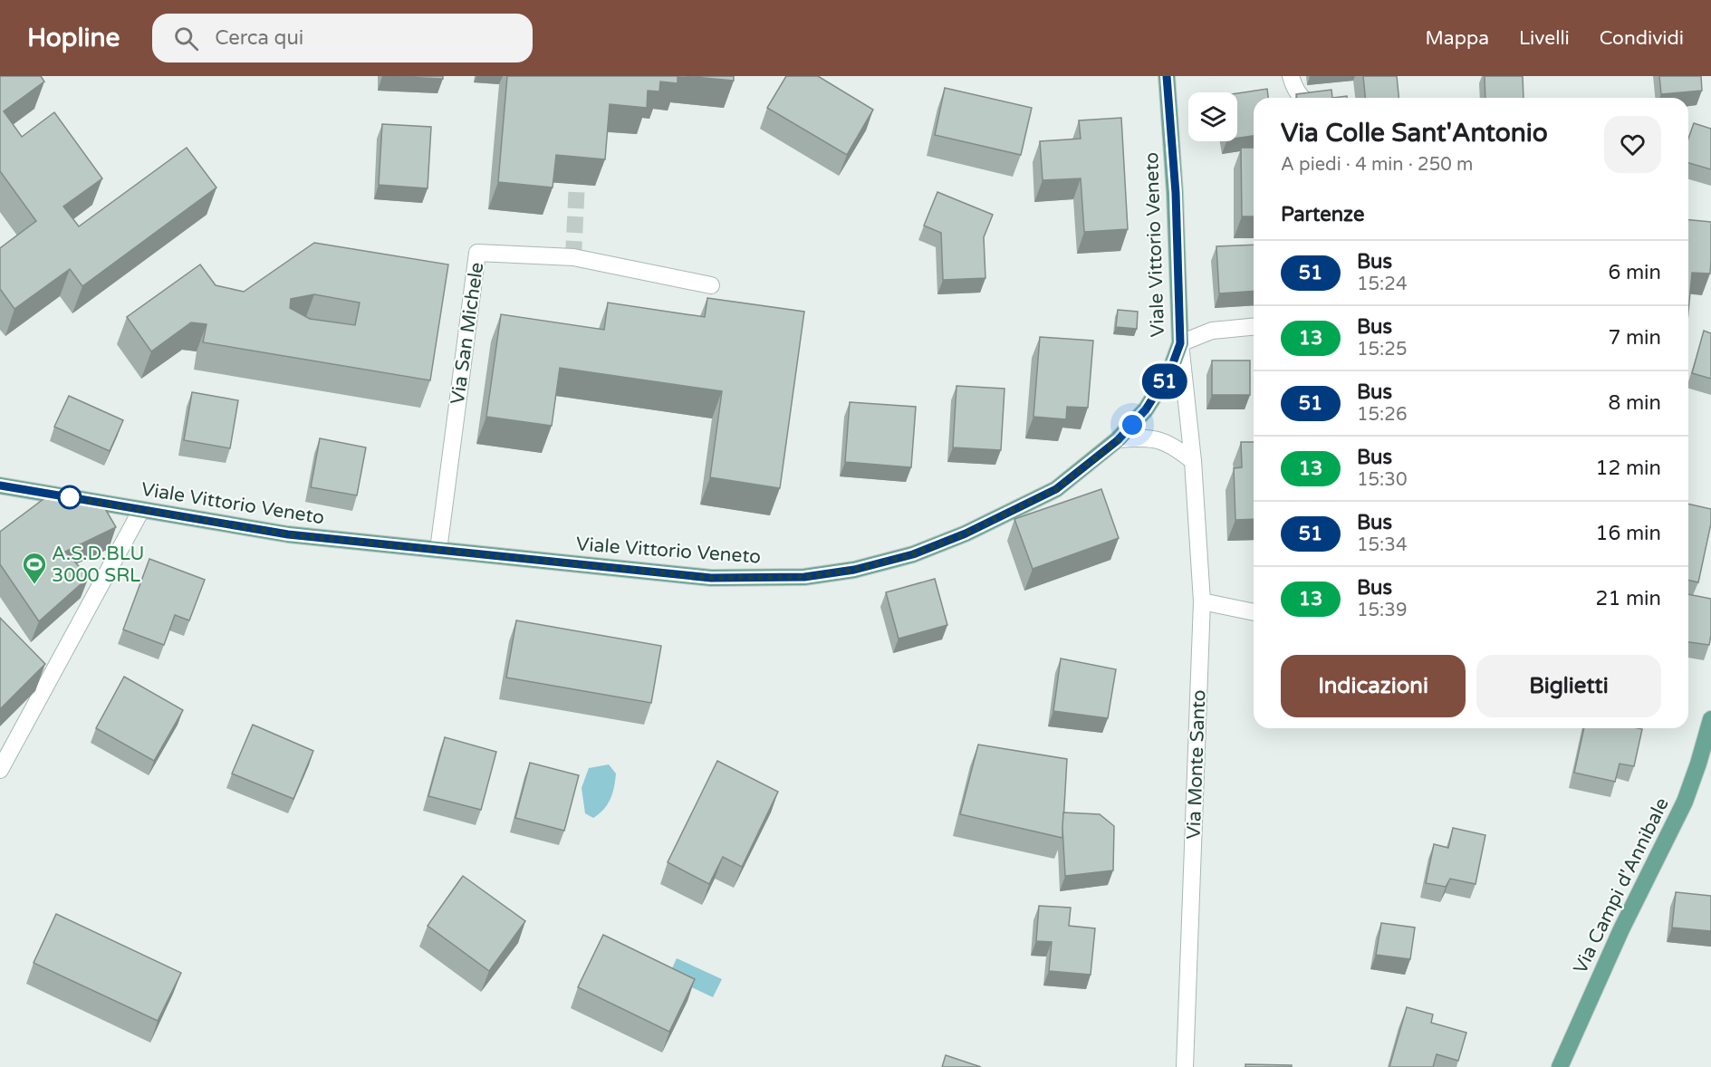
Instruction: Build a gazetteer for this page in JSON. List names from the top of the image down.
{
  "streets": {
    "main road": ["Viale Vittorio Veneto", "Via Campi d'Annibale"],
    "street": ["Via San Michele", "Via Monte Santo"]
  },
  "crossings": [
    ["Viale Vittorio Veneto", "Via San Michele"],
    ["Viale Vittorio Veneto", "Via Monte Santo"]
  ],
  "places": {
    "sports": ["A.S.D.BLU 3000 SRL"]
  },
  "lines": ["bus line 51"],
  "page": {
    "header": "Hopline",
    "search": "Cerca qui",
    "nav": ["Mappa", "Livelli", "Condividi"],
    "on_map": "51",
    "heading": [
      ["Via Colle Sant'Antonio", "A piedi · 4 min · 250 m"],
      "Partenze"
    ],
    "list": [
      {
        "mark": "51",
        "name": "Bus",
        "note": "15:24",
        "value": "6 min"
      },
      {
        "mark": "13",
        "name": "Bus",
        "note": "15:25",
        "value": "7 min"
      },
      {
        "mark": "51",
        "name": "Bus",
        "note": "15:26",
        "value": "8 min"
      },
      {
        "mark": "13",
        "name": "Bus",
        "note": "15:30",
        "value": "12 min"
      },
      {
        "mark": "51",
        "name": "Bus",
        "note": "15:34",
        "value": "16 min"
      },
      {
        "mark": "13",
        "name": "Bus",
        "note": "15:39",
        "value": "21 min"
      }
    ],
    "buttons": ["Indicazioni", "Biglietti"]
  }
}
